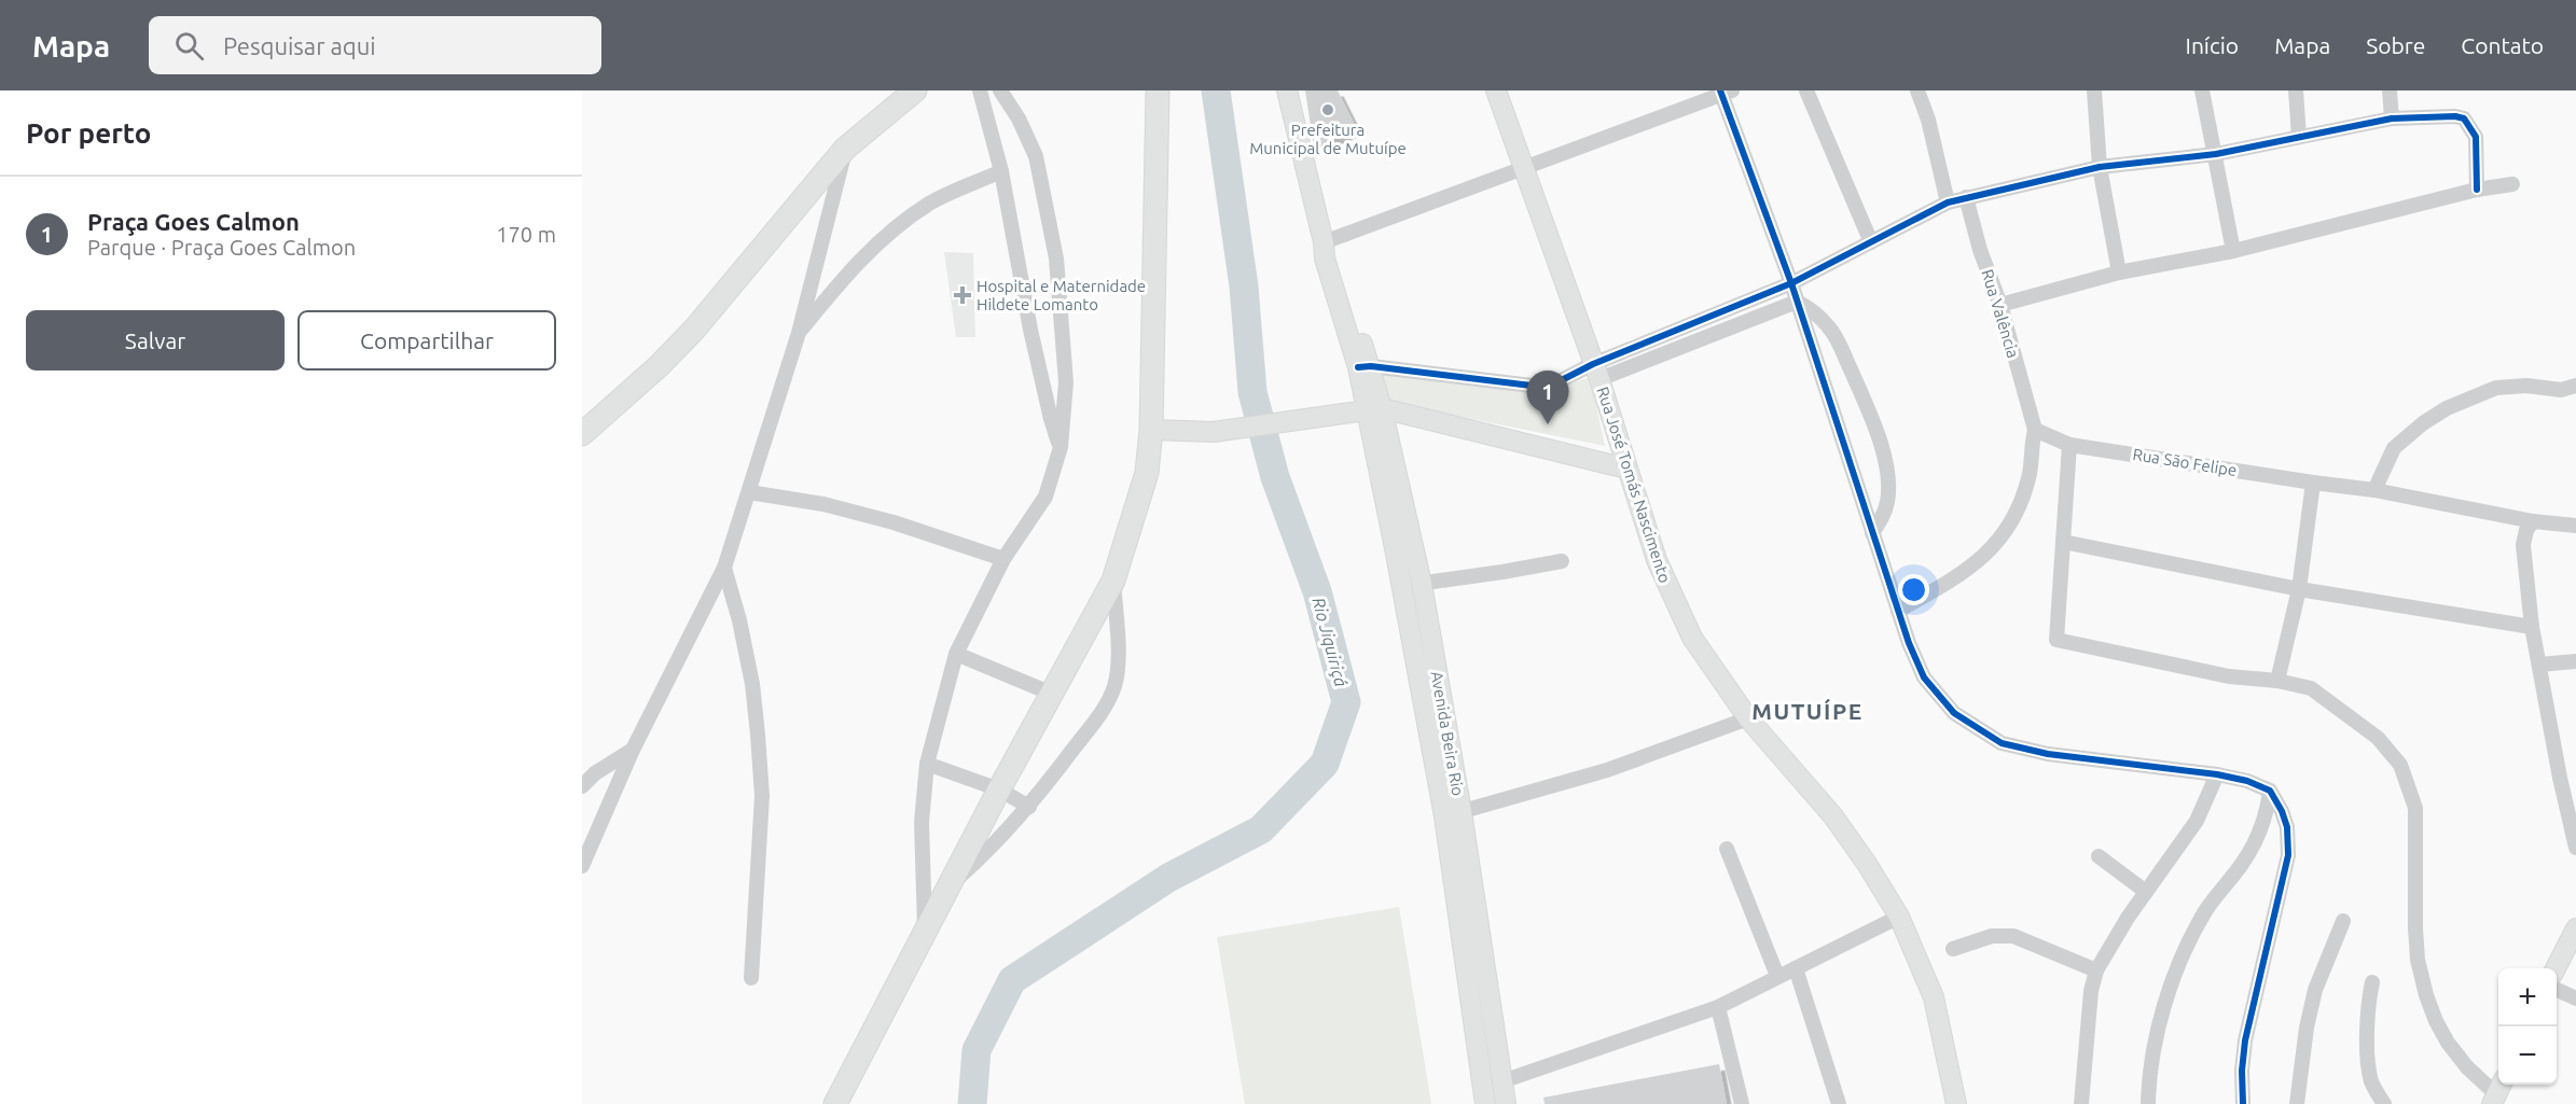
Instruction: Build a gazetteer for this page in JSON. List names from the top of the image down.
{
  "streets": {
    "street": [
      "Rua Valência",
      "Rua São Felipe",
      "Rua José Tomás Nascimento",
      "Avenida Beira Rio"
    ]
  },
  "crossings": [
    ["Rua Valência", "Rua São Felipe"]
  ],
  "districts": ["MUTUÍPE"],
  "water": ["Rio Jiquiriçá"],
  "places": {
    "other": ["Prefeitura Municipal de Mutuípe"],
    "health": ["Hospital e Maternidade Hildete Lomanto"]
  },
  "page": {
    "header": "Mapa",
    "search": "Pesquisar aqui",
    "nav": [
      "Início",
      "Mapa",
      "Sobre",
      "Contato"
    ],
    "heading": "Por perto",
    "list": [
      {
        "mark": "1",
        "name": "Praça Goes Calmon",
        "note": "Parque · Praça Goes Calmon",
        "value": "170 m"
      }
    ],
    "buttons": ["Salvar", "Compartilhar"],
    "pins": "1",
    "map_buttons": ["+", "−"]
  }
}
